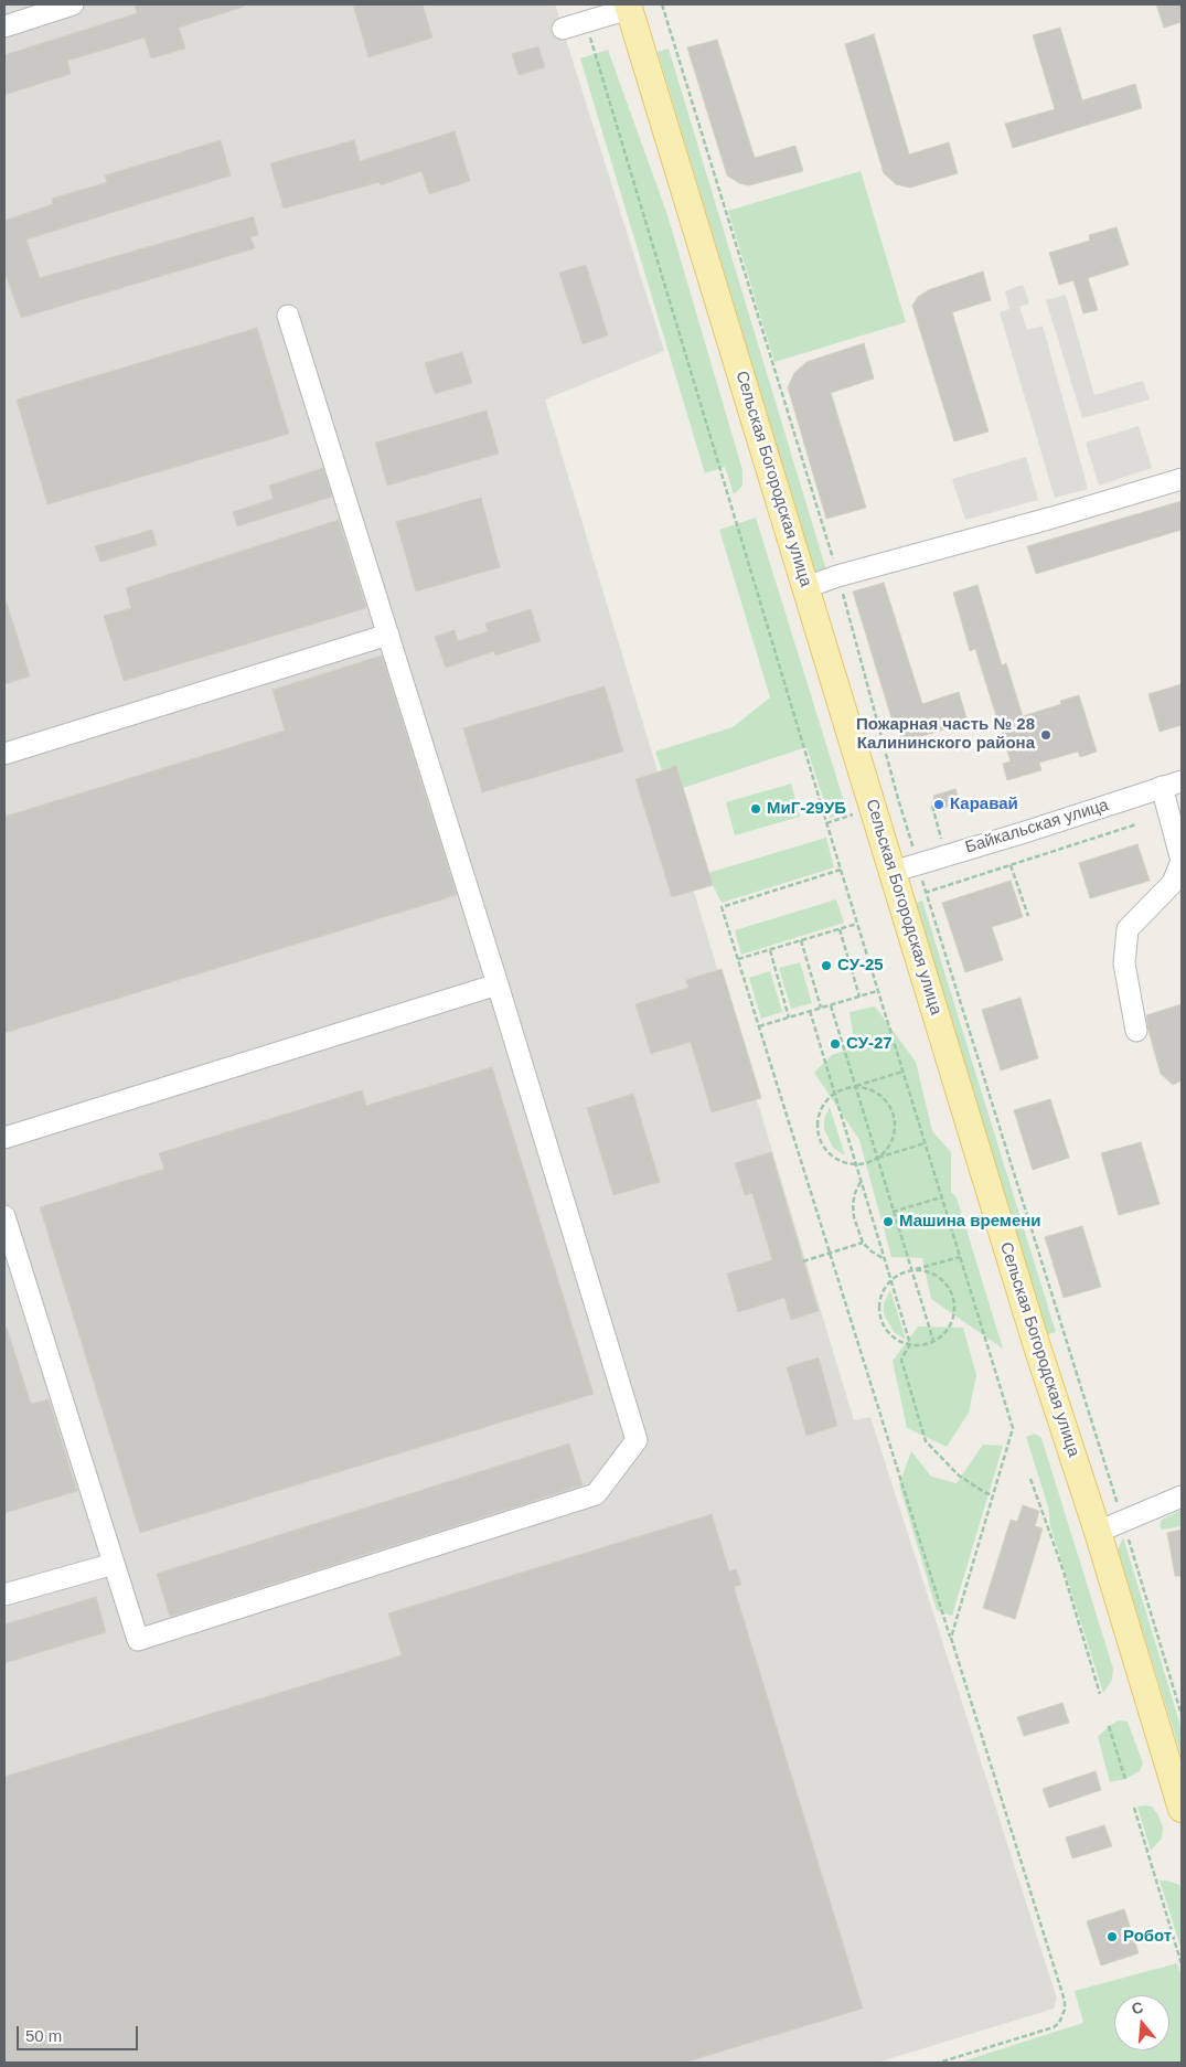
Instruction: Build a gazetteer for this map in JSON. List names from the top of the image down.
{
  "streets": {
    "main road": ["Сельская Богородская улица"],
    "lane": ["Байкальская улица"]
  },
  "crossings": [
    ["Сельская Богородская улица", "Байкальская улица"]
  ],
  "places": [
    "Пожарная часть № 28 Калининского района",
    "Каравай",
    "МиГ-29УБ",
    "СУ-25",
    "СУ-27",
    "Машина времени",
    "Робот"
  ],
  "scale_bar": "50 m",
  "north": "top"
}
